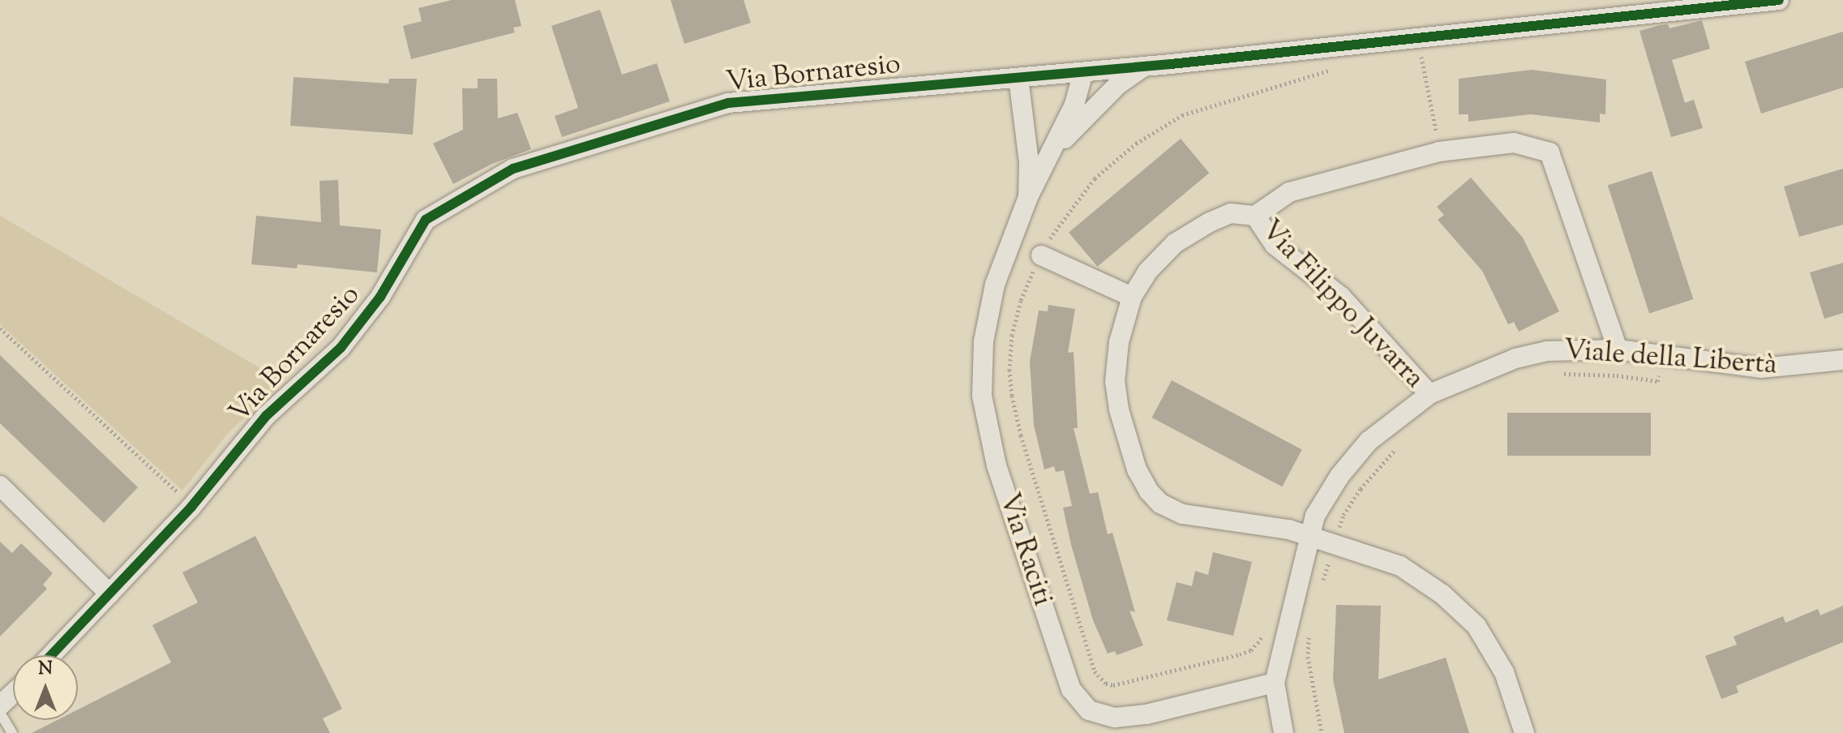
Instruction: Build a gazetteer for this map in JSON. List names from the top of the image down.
{
  "streets": {
    "street": [
      "Via Bornaresio",
      "Via Filippo Juvarra",
      "Viale della Libertà",
      "Via Raciti"
    ]
  },
  "crossings": [
    ["Via Bornaresio", "Via Raciti"],
    ["Via Filippo Juvarra", "Viale della Libertà"],
    ["Viale della Libertà", "Via Raciti"]
  ],
  "north": "top"
}
